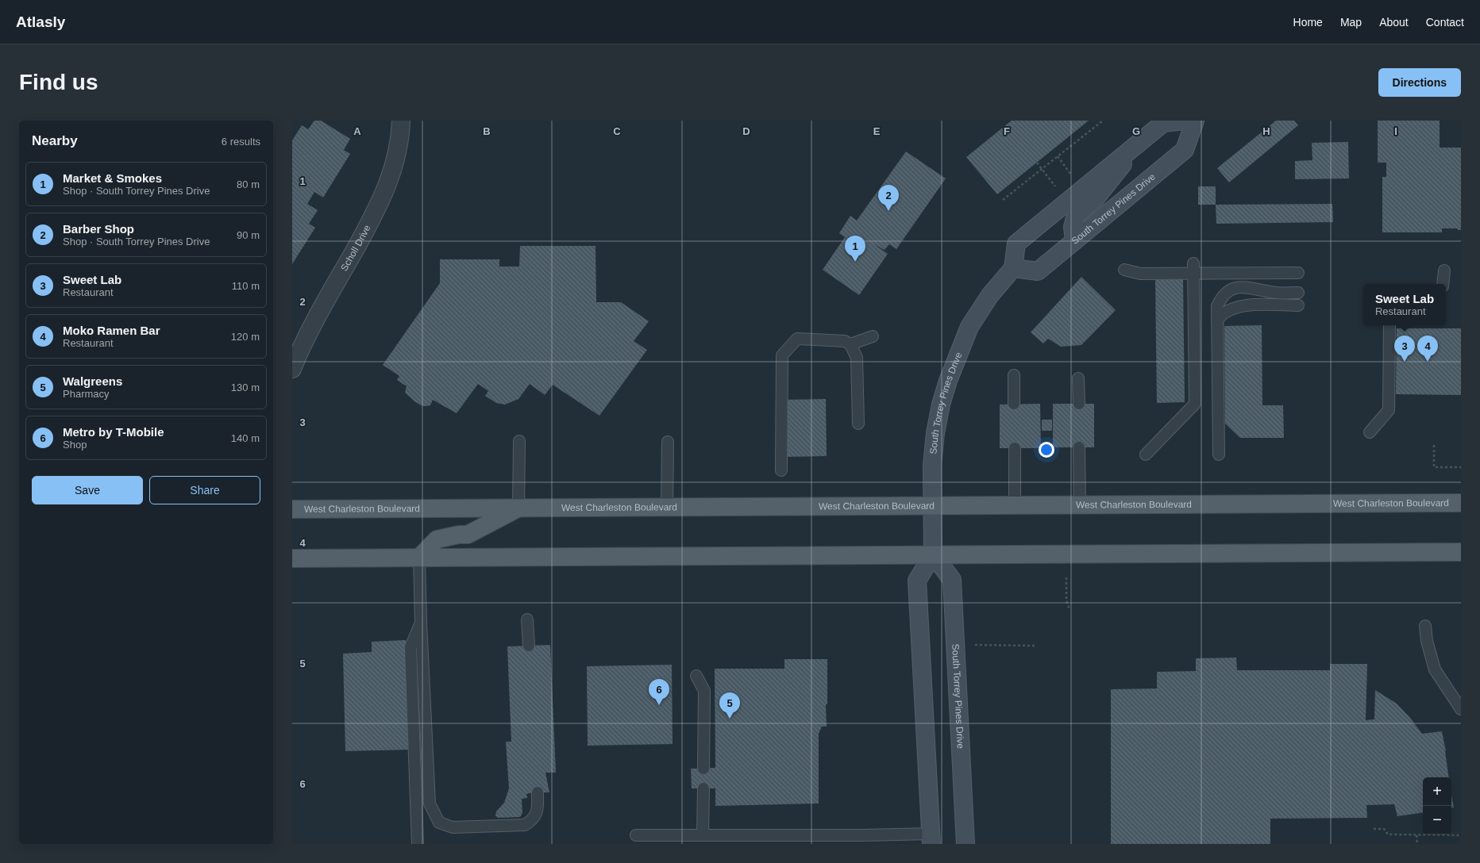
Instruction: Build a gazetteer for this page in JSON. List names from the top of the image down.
{
  "streets": {
    "main road": ["South Torrey Pines Drive", "West Charleston Boulevard"],
    "street": ["Scholl Drive"]
  },
  "crossings": [
    ["South Torrey Pines Drive", "West Charleston Boulevard"]
  ],
  "page": {
    "header": "Atlasly",
    "nav": [
      "Home",
      "Map",
      "About",
      "Contact"
    ],
    "buttons": [
      "Directions",
      ["Save", "Share"]
    ],
    "title": "Find us",
    "heading": ["Nearby", "6 results"],
    "list": [
      {
        "mark": "1",
        "name": "Market & Smokes",
        "note": "Shop · South Torrey Pines Drive",
        "value": "80 m"
      },
      {
        "mark": "2",
        "name": "Barber Shop",
        "note": "Shop · South Torrey Pines Drive",
        "value": "90 m"
      },
      {
        "mark": "3",
        "name": "Sweet Lab",
        "note": "Restaurant",
        "value": "110 m"
      },
      {
        "mark": "4",
        "name": "Moko Ramen Bar",
        "note": "Restaurant",
        "value": "120 m"
      },
      {
        "mark": "5",
        "name": "Walgreens",
        "note": "Pharmacy",
        "value": "130 m"
      },
      {
        "mark": "6",
        "name": "Metro by T-Mobile",
        "note": "Shop",
        "value": "140 m"
      }
    ],
    "pins": [
      "2",
      "1",
      "3",
      "4",
      "6",
      "5"
    ],
    "popup": ["Sweet Lab", "Restaurant"],
    "map_buttons": ["+", "−"]
  },
  "grid": {
    "columns": [
      "A",
      "B",
      "C",
      "D",
      "E",
      "F",
      "G",
      "H",
      "I"
    ],
    "rows": [
      "1",
      "2",
      "3",
      "4",
      "5",
      "6"
    ]
  }
}
